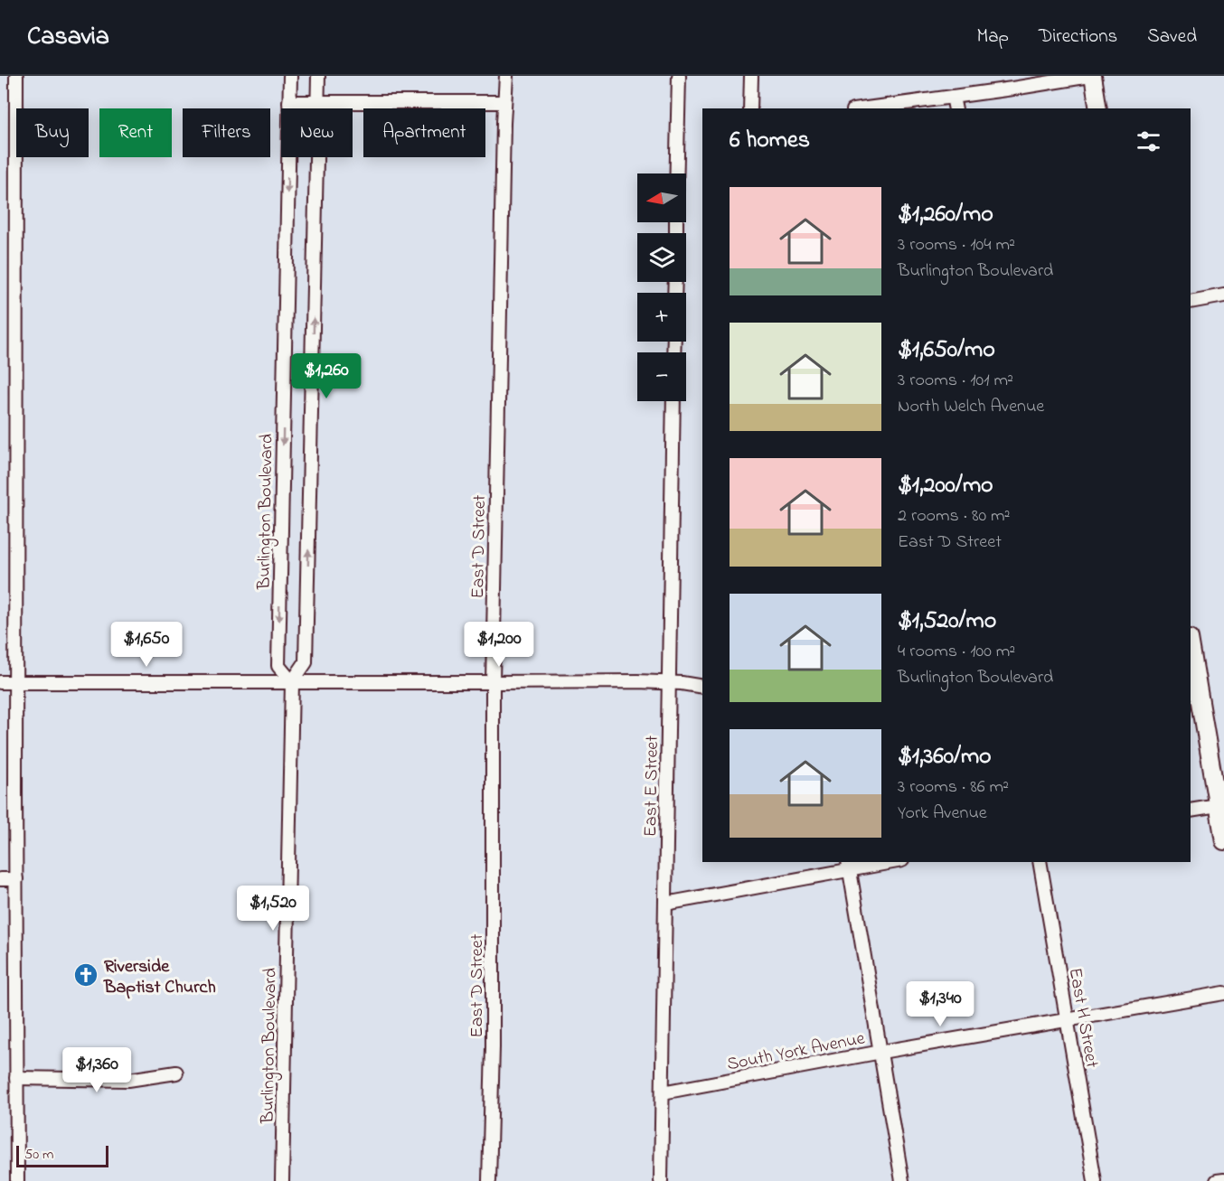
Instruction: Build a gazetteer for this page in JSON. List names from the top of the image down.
{
  "streets": {
    "street": [
      "Burlington Boulevard",
      "East D Street",
      "East E Street",
      "East H Street",
      "South York Avenue"
    ]
  },
  "crossings": [
    ["East E Street", "South York Avenue"],
    ["East H Street", "South York Avenue"]
  ],
  "places": {
    "church": ["Riverside Baptist Church"]
  },
  "scale_bar": "50 m",
  "north": "left",
  "page": {
    "header": "Casavia",
    "nav": ["Map", "Directions", "Saved"],
    "chip": [
      "Buy",
      "Rent",
      "Filters",
      "New",
      "Apartment"
    ],
    "heading": "6 homes",
    "map_buttons": ["+", "−"],
    "list": [
      {
        "name": "$1,260/mo",
        "note": "3 rooms · 104 m² · Burlington Boulevard"
      },
      {
        "name": "$1,650/mo",
        "note": "3 rooms · 101 m² · North Welch Avenue"
      },
      {
        "name": "$1,200/mo",
        "note": "2 rooms · 80 m² · East D Street"
      },
      {
        "name": "$1,520/mo",
        "note": "4 rooms · 100 m² · Burlington Boulevard"
      },
      {
        "name": "$1,360/mo",
        "note": "3 rooms · 86 m² · York Avenue"
      }
    ],
    "price": [
      "$1,260",
      "$1,650",
      "$1,200",
      "$1,520",
      "$1,340",
      "$1,360"
    ],
    "scale": "50 m"
  }
}
